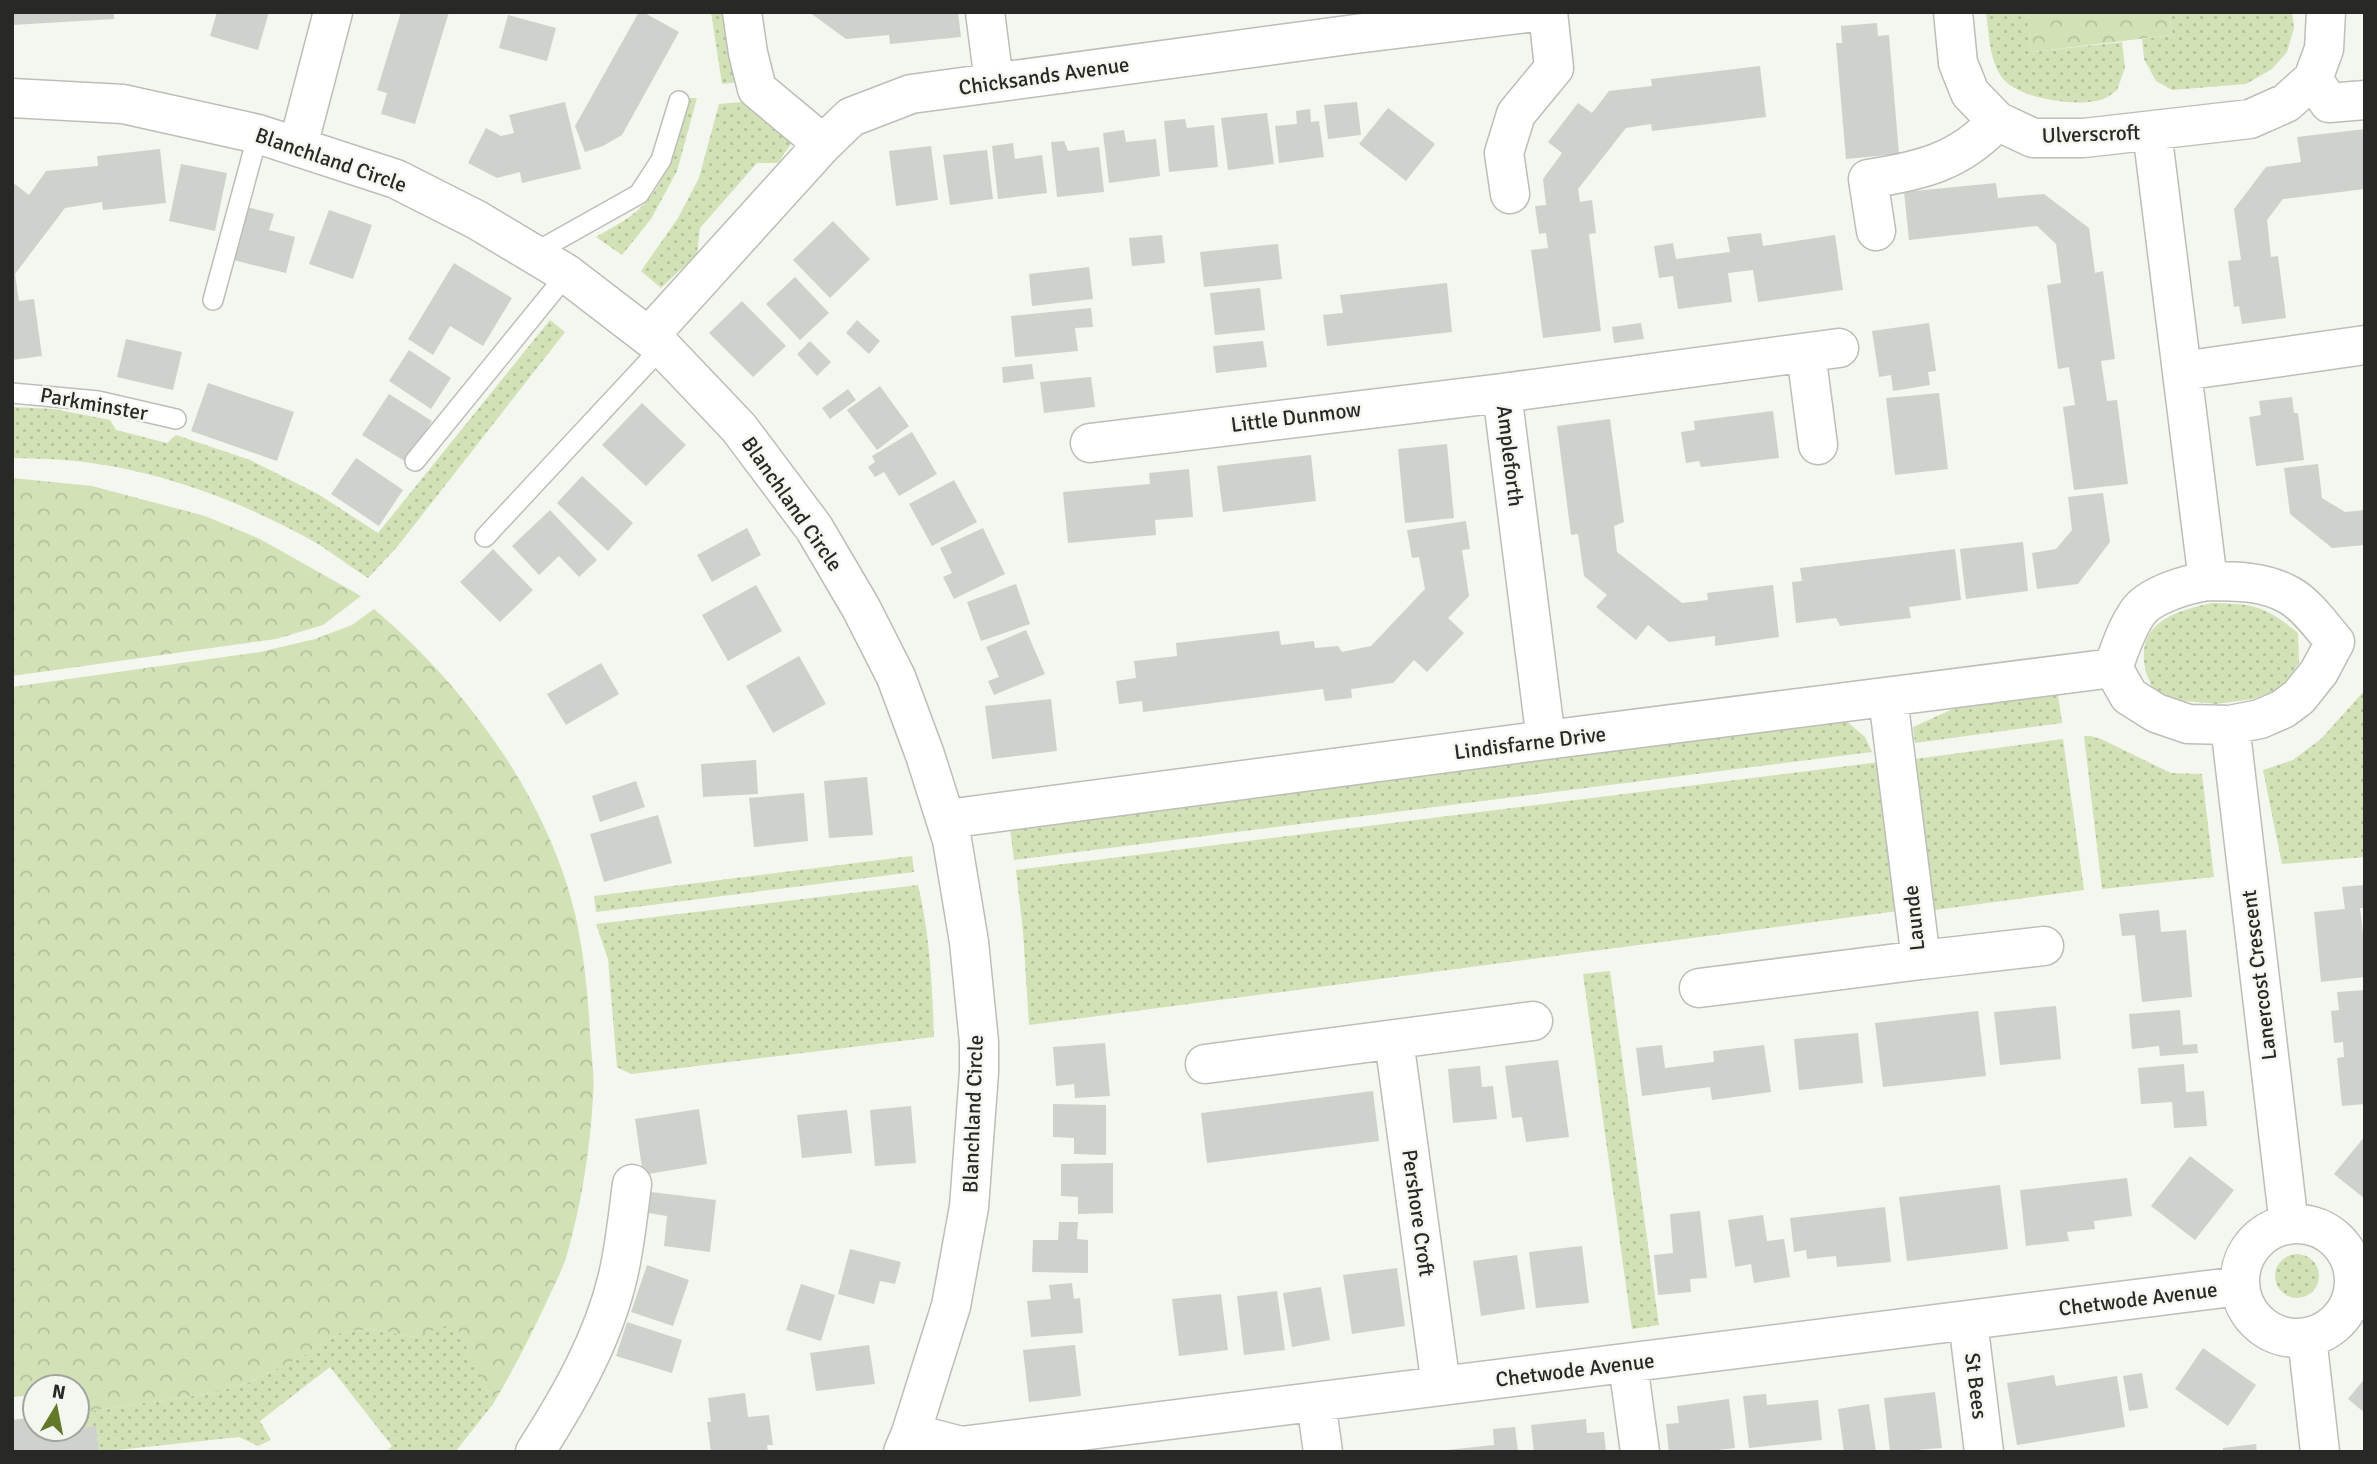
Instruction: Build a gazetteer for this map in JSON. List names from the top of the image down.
{
  "streets": {
    "street": [
      "Chicksands Avenue",
      "Ulverscroft",
      "Blanchland Circle",
      "Little Dunmow",
      "Ampleforth",
      "Lindisfarne Drive",
      "Launde",
      "Lanercost Crescent",
      "Pershore Croft",
      "Chetwode Avenue",
      "St Bees"
    ],
    "lane": ["Parkminster"]
  },
  "crossings": [
    ["Chicksands Avenue", "Blanchland Circle"],
    ["Ulverscroft", "Lindisfarne Drive"],
    ["Ulverscroft", "Lanercost Crescent"],
    ["Blanchland Circle", "Lindisfarne Drive"],
    ["Blanchland Circle", "Chetwode Avenue"],
    ["Little Dunmow", "Ampleforth"],
    ["Ampleforth", "Lindisfarne Drive"],
    ["Lindisfarne Drive", "Launde"],
    ["Lindisfarne Drive", "Lanercost Crescent"],
    ["Lanercost Crescent", "Chetwode Avenue"],
    ["Pershore Croft", "Chetwode Avenue"],
    ["Chetwode Avenue", "St Bees"]
  ],
  "north": "top"
}
